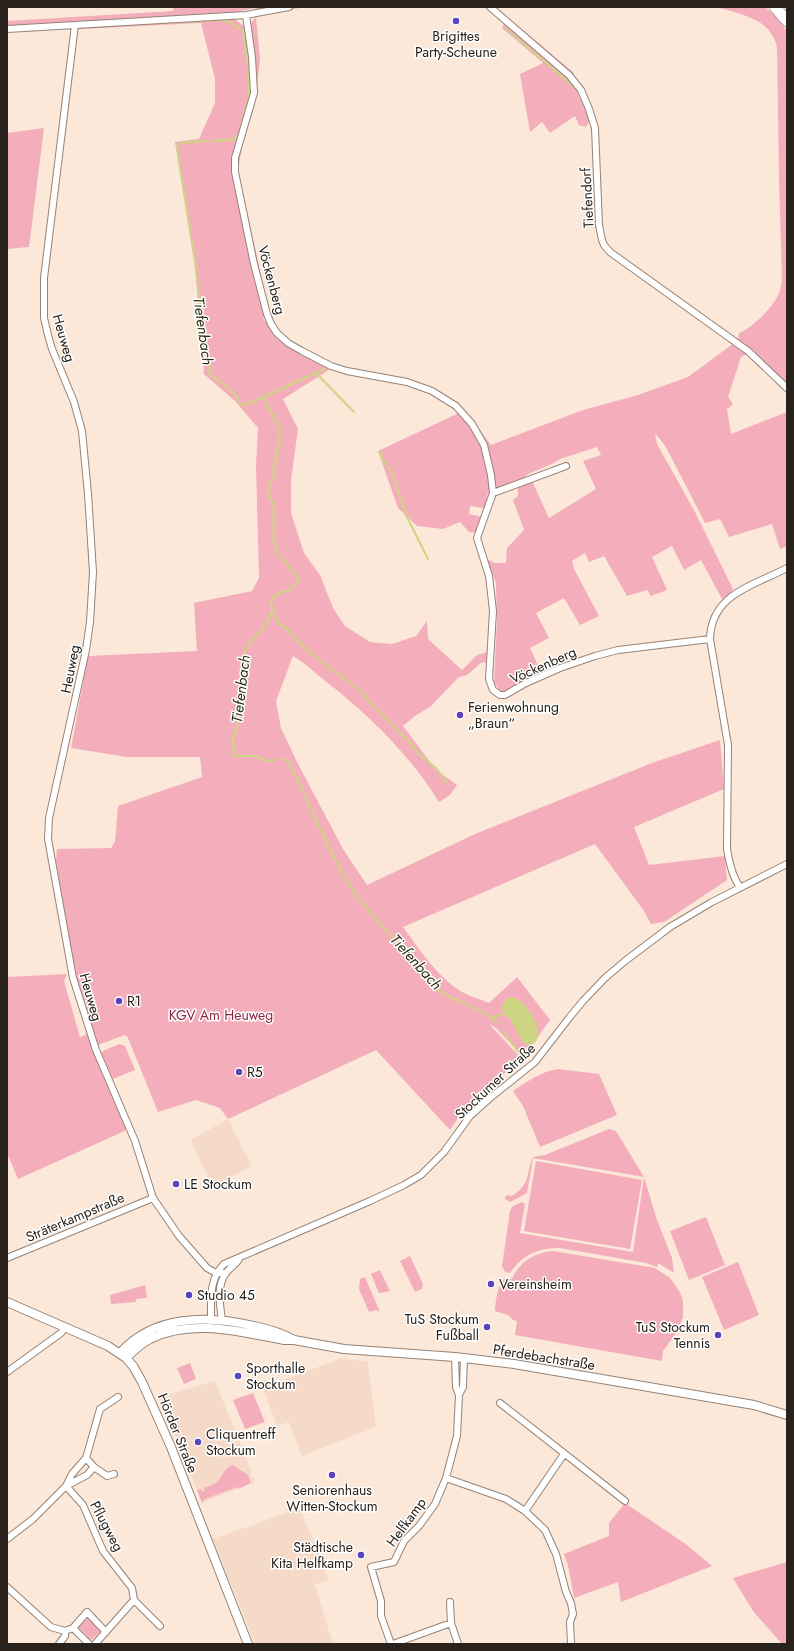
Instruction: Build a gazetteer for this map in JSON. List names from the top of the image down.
{
  "streets": {
    "main road": ["Pferdebachstraße", "Hörder Straße"],
    "street": [
      "Tiefendorf",
      "Vöckenberg",
      "Heuweg",
      "Stockumer Straße",
      "Sträterkampstraße",
      "Helfkamp",
      "Pflugweg"
    ]
  },
  "crossings": [
    ["Heuweg", "Stockumer Straße"],
    ["Heuweg", "Sträterkampstraße"],
    ["Stockumer Straße", "Pferdebachstraße"],
    ["Pferdebachstraße", "Hörder Straße"],
    ["Pferdebachstraße", "Helfkamp"]
  ],
  "water": ["Tiefenbach"],
  "parks": ["KGV Am Heuweg"],
  "places": [
    "Brigittes Party-Scheune",
    "Ferienwohnung „Braun“",
    "R1",
    "R5",
    "LE Stockum",
    "Vereinsheim",
    "Studio 45",
    "TuS Stockum Fußball",
    "TuS Stockum Tennis",
    "Sporthalle Stockum",
    "Cliquentreff Stockum",
    "Seniorenhaus Witten-Stockum",
    "Städtische Kita Helfkamp"
  ]
}
